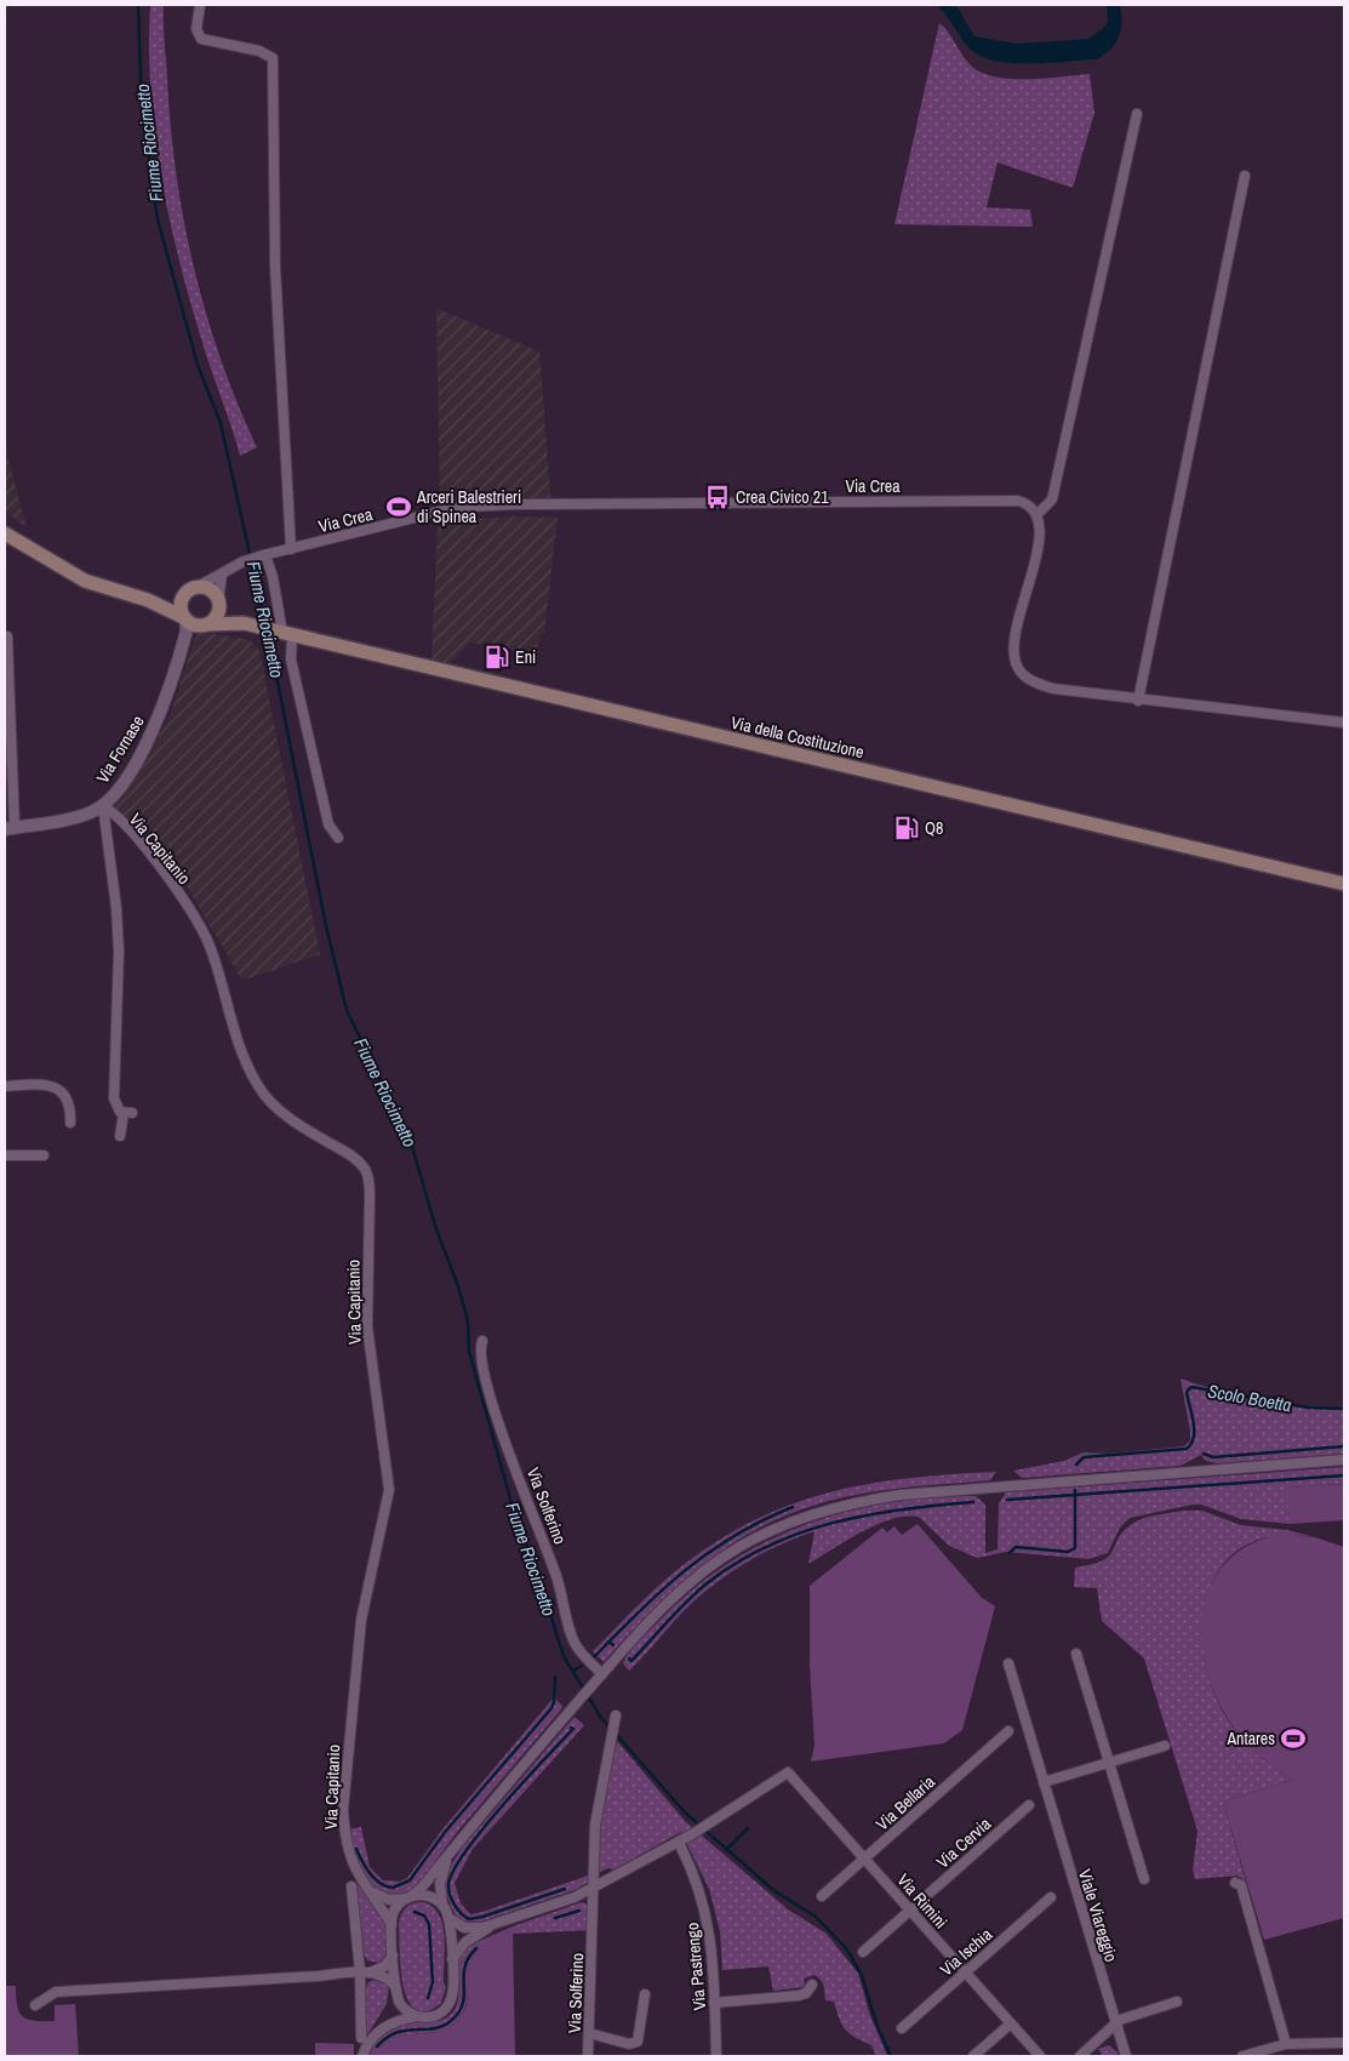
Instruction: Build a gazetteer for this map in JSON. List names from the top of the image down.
{
  "streets": {
    "main road": ["Via della Costituzione"],
    "street": [
      "Via Crea",
      "Via Fornase",
      "Via Capitanio",
      "Via Solferino",
      "Via Bellaria",
      "Via Cervia",
      "Via Rimini",
      "Viale Viareggio",
      "Via Ischia",
      "Via Pastrengo"
    ]
  },
  "crossings": [
    ["Via Crea", "Via della Costituzione"],
    ["Via Crea", "Via Fornase"],
    ["Via della Costituzione", "Via Fornase"],
    ["Via Fornase", "Via Capitanio"],
    ["Via Bellaria", "Via Rimini"],
    ["Via Cervia", "Via Rimini"],
    ["Via Rimini", "Via Ischia"],
    ["Via Rimini", "Via Pastrengo"]
  ],
  "water": ["Fiume Riocimetto", "Scolo Boetta"],
  "places": {
    "bus stop": ["Crea Civico 21"],
    "sports": ["Arceri Balestrieri di Spinea", "Antares"],
    "fuel station": ["Eni", "Q8"]
  }
}
